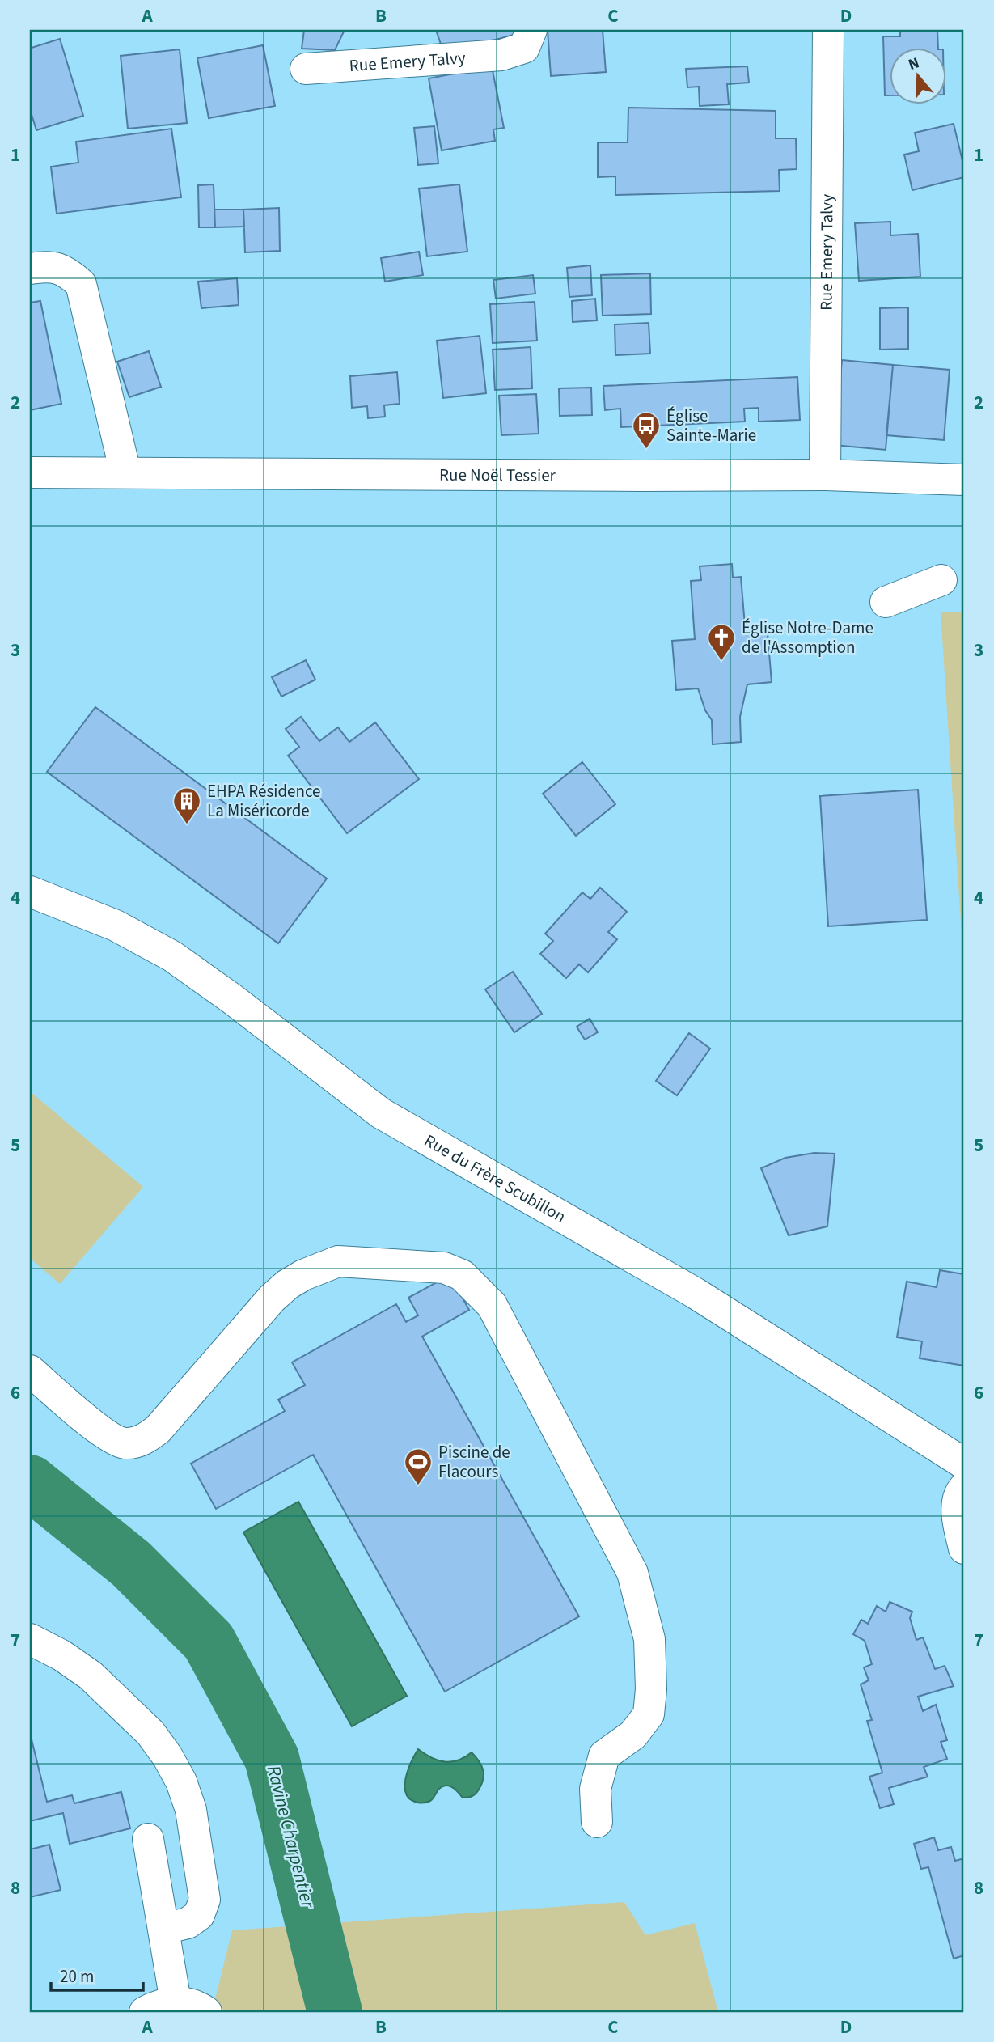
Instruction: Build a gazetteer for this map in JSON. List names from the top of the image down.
{
  "streets": {
    "street": ["Rue Emery Talvy", "Rue Noël Tessier", "Rue du Frère Scubillon"]
  },
  "crossings": [
    ["Rue Emery Talvy", "Rue Noël Tessier"]
  ],
  "water": ["Ravine Charpentier"],
  "places": {
    "bus stop": ["Église Sainte-Marie"],
    "church": ["Église Notre-Dame de l'Assomption"],
    "building": ["EHPA Résidence La Miséricorde"],
    "sports": ["Piscine de Flacours"]
  },
  "scale_bar": "20 m",
  "north": "top",
  "grid": {
    "columns": [
      "A",
      "B",
      "C",
      "D"
    ],
    "rows": [
      "1",
      "2",
      "3",
      "4",
      "5",
      "6",
      "7",
      "8"
    ]
  }
}
